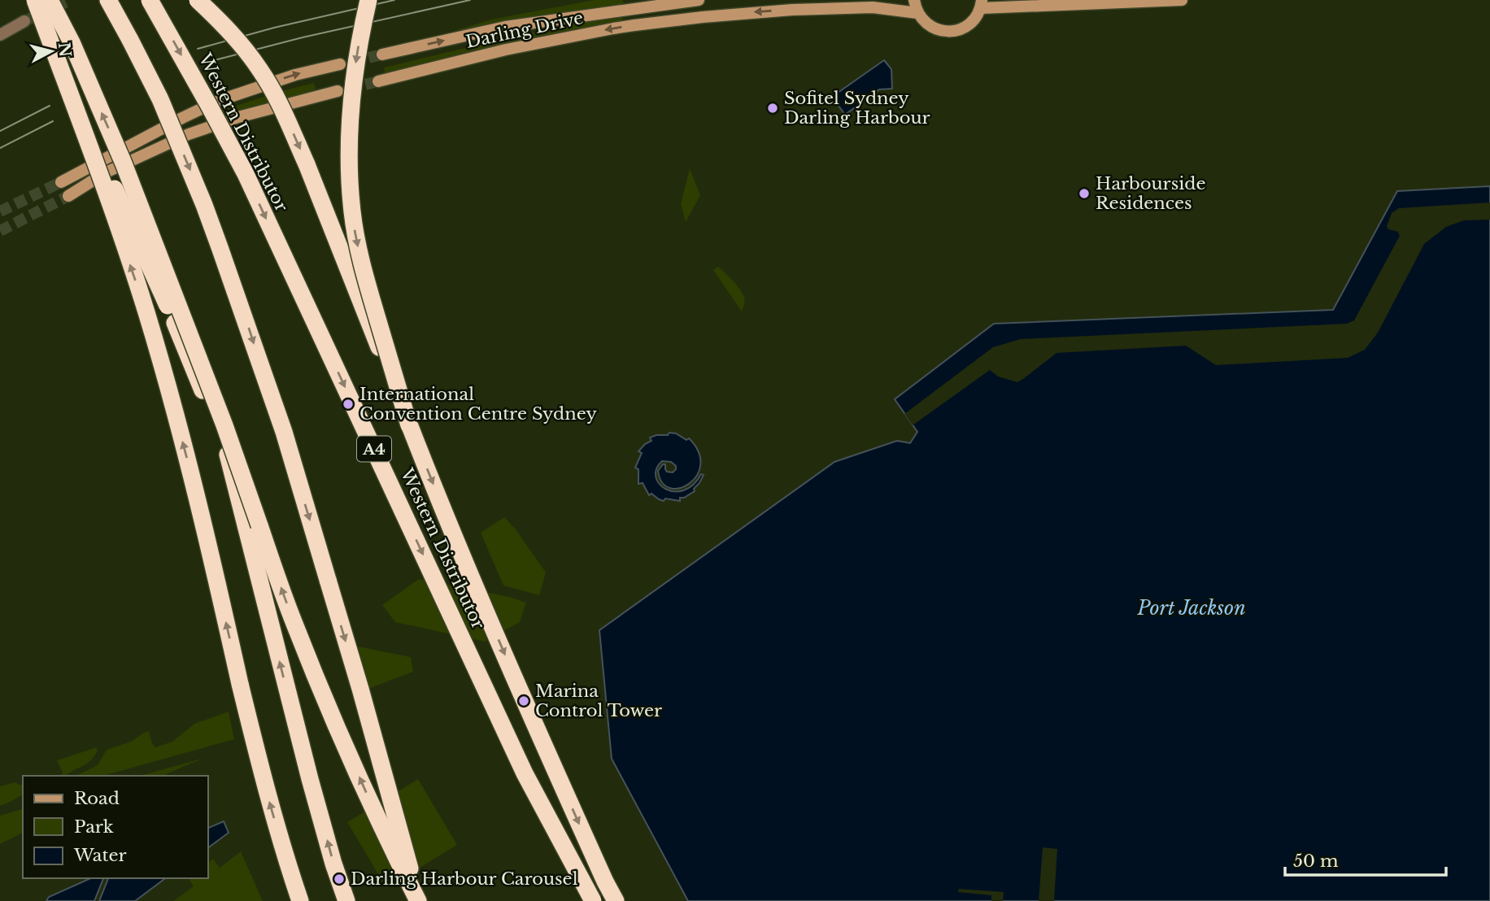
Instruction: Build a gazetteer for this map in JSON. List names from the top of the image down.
{
  "streets": {
    "highway": ["Western Distributor", "A4"],
    "street": ["Darling Drive"]
  },
  "water": ["Port Jackson"],
  "places": [
    "Sofitel Sydney Darling Harbour",
    "Harbourside Residences",
    "International Convention Centre Sydney",
    "Marina Control Tower",
    "Darling Harbour Carousel"
  ],
  "legend": ["Road", "Park", "Water"],
  "scale_bar": "50 m",
  "north": "right"
}
